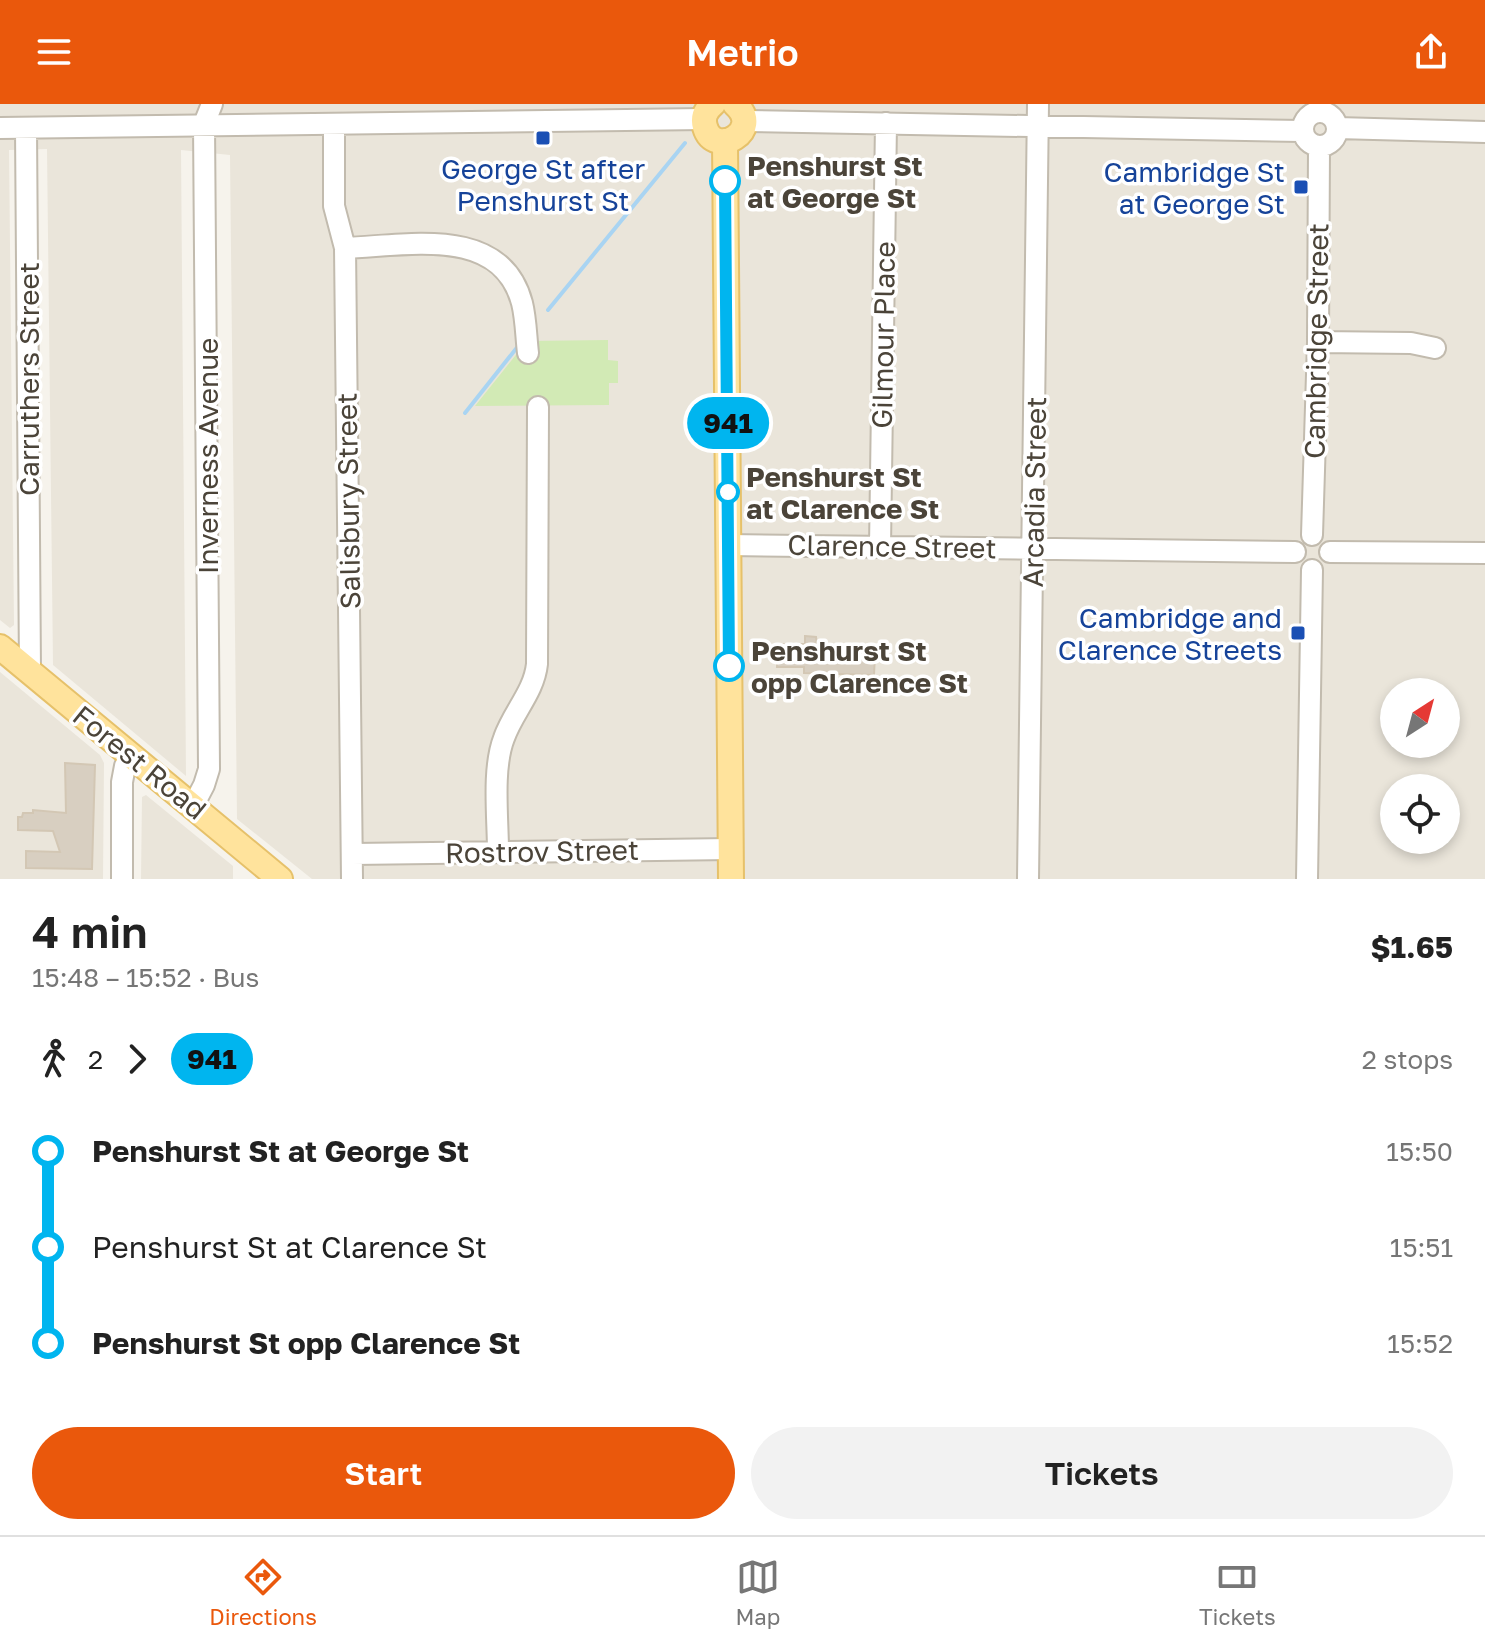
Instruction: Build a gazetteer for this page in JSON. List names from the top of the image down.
{
  "streets": {
    "main road": ["Forest Road"],
    "street": [
      "Gilmour Place",
      "Cambridge Street",
      "Carruthers Street",
      "Inverness Avenue",
      "Arcadia Street",
      "Salisbury Street",
      "Clarence Street",
      "Rostrov Street"
    ]
  },
  "crossings": [
    ["Gilmour Place", "Clarence Street"],
    ["Cambridge Street", "Clarence Street"],
    ["Carruthers Street", "Forest Road"],
    ["Inverness Avenue", "Forest Road"],
    ["Arcadia Street", "Clarence Street"],
    ["Salisbury Street", "Rostrov Street"]
  ],
  "places": {
    "transit": ["George St after Penshurst St", "Cambridge St at George St", "Cambridge and Clarence Streets"],
    "other": ["Penshurst St at George St", "Penshurst St at Clarence St", "Penshurst St opp Clarence St"]
  },
  "lines": ["bus line 941"],
  "north": "top right",
  "page": {
    "header": "Metrio",
    "on_map": "941",
    "heading": ["4 min", "15:48 – 15:52 · Bus", "$1.65"],
    "legs": ["2", "941", "2 stops"],
    "list": [
      {
        "name": "Penshurst St at George St",
        "value": "15:50"
      },
      {
        "name": "Penshurst St at Clarence St",
        "value": "15:51"
      },
      {
        "name": "Penshurst St opp Clarence St",
        "value": "15:52"
      }
    ],
    "buttons": ["Start", "Tickets"],
    "tabs": ["Directions", "Map", "Tickets"]
  }
}
